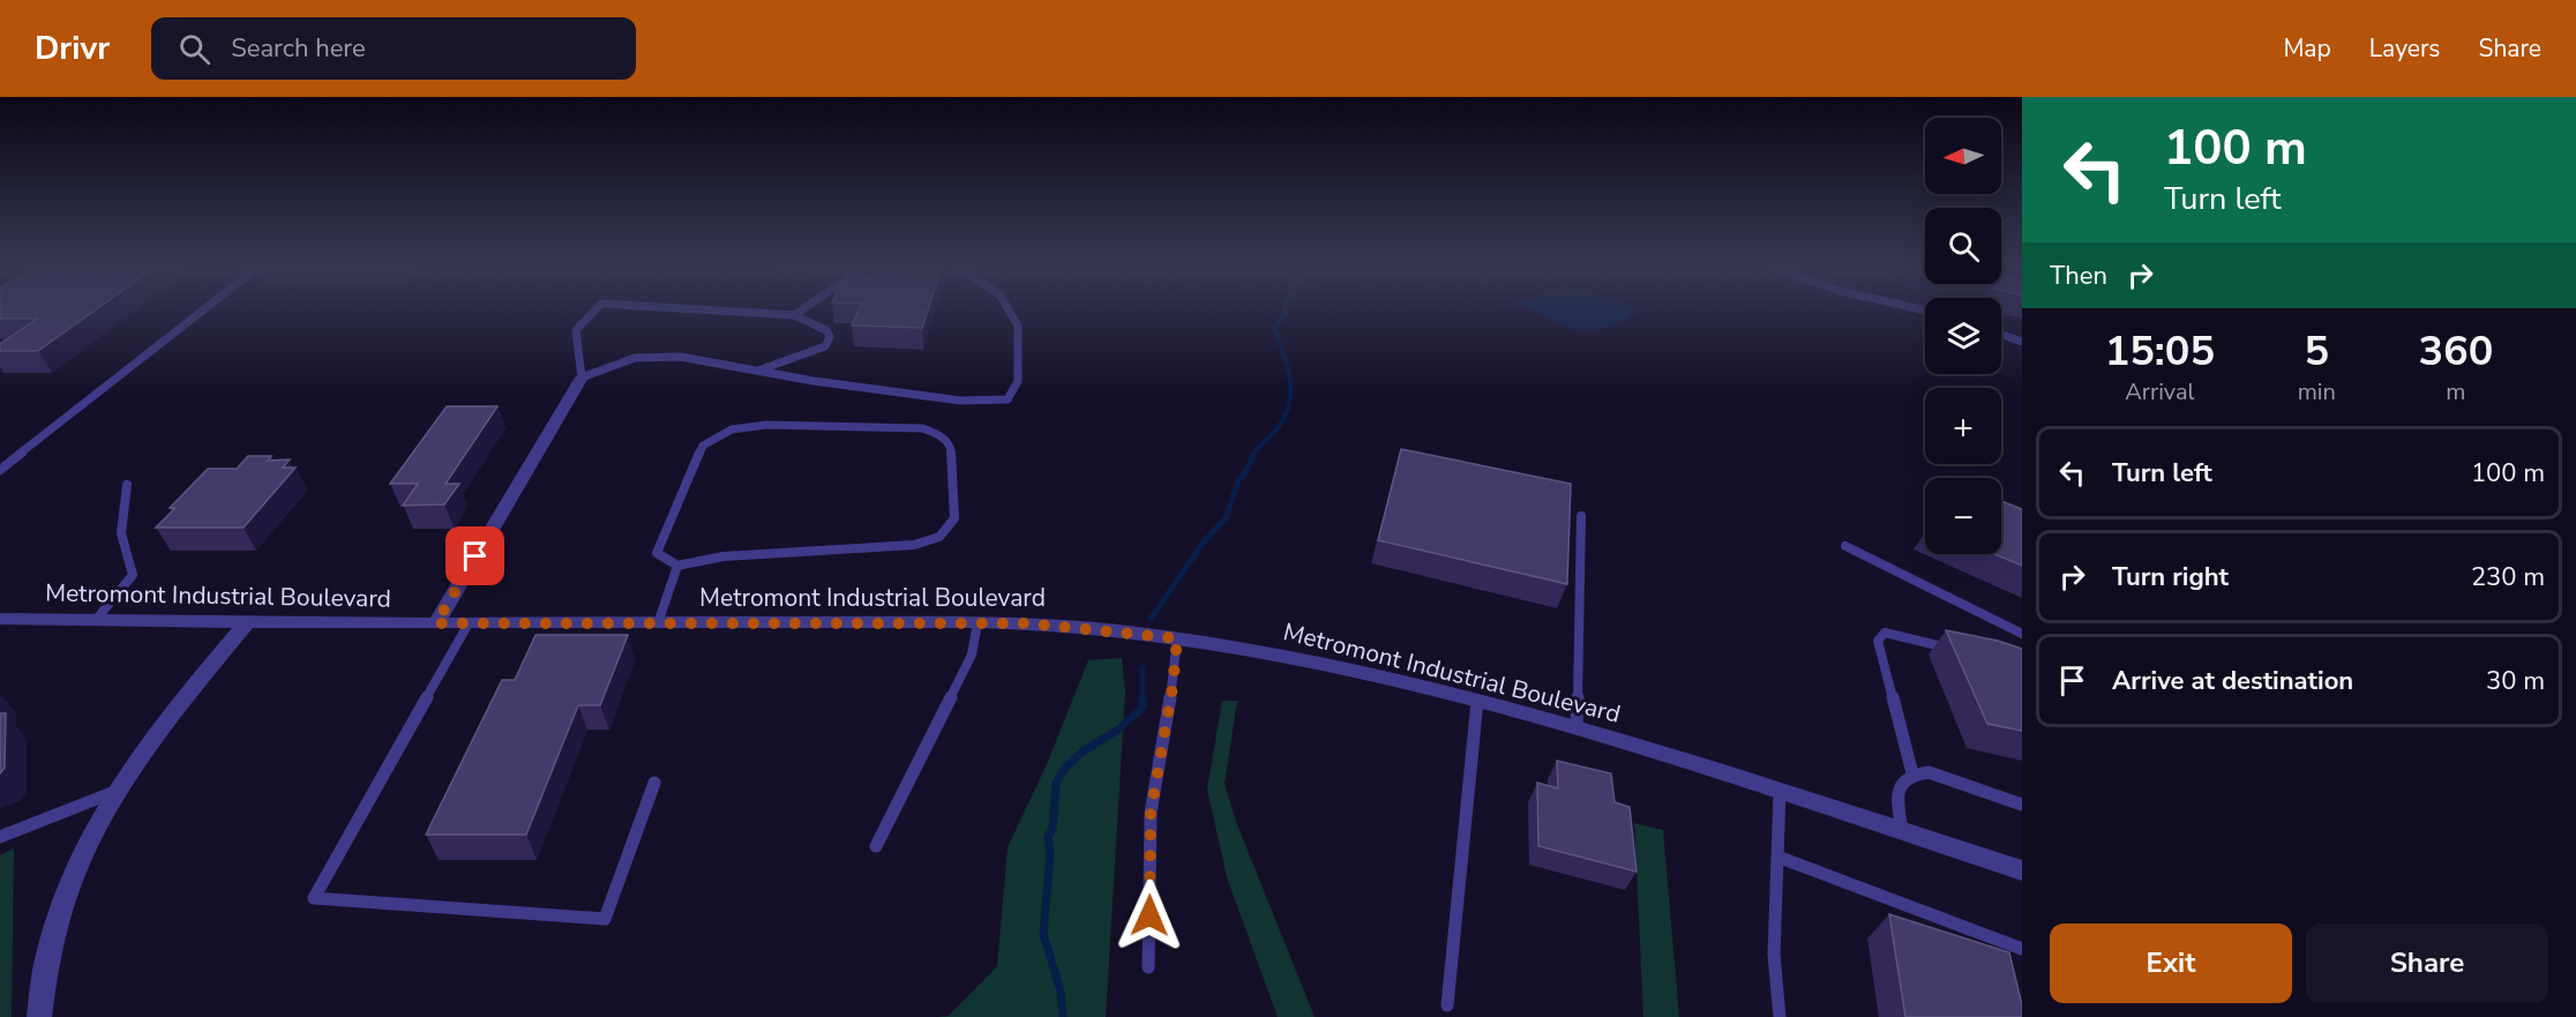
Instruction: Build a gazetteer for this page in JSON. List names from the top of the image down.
{
  "streets": {
    "street": ["Metromont Industrial Boulevard"]
  },
  "north": "left",
  "page": {
    "header": "Drivr",
    "search": "Search here",
    "nav": ["Map", "Layers", "Share"],
    "turn": ["100 m", "Turn left"],
    "map_buttons": ["+", "−"],
    "then": "Then",
    "eta": [
      "15:05",
      "Arrival",
      "5",
      "min",
      "360",
      "m"
    ],
    "list": [
      {
        "name": "Turn left",
        "value": "100 m"
      },
      {
        "name": "Turn right",
        "value": "230 m"
      },
      {
        "name": "Arrive at destination",
        "value": "30 m"
      }
    ],
    "buttons": ["Exit", "Share"]
  }
}
